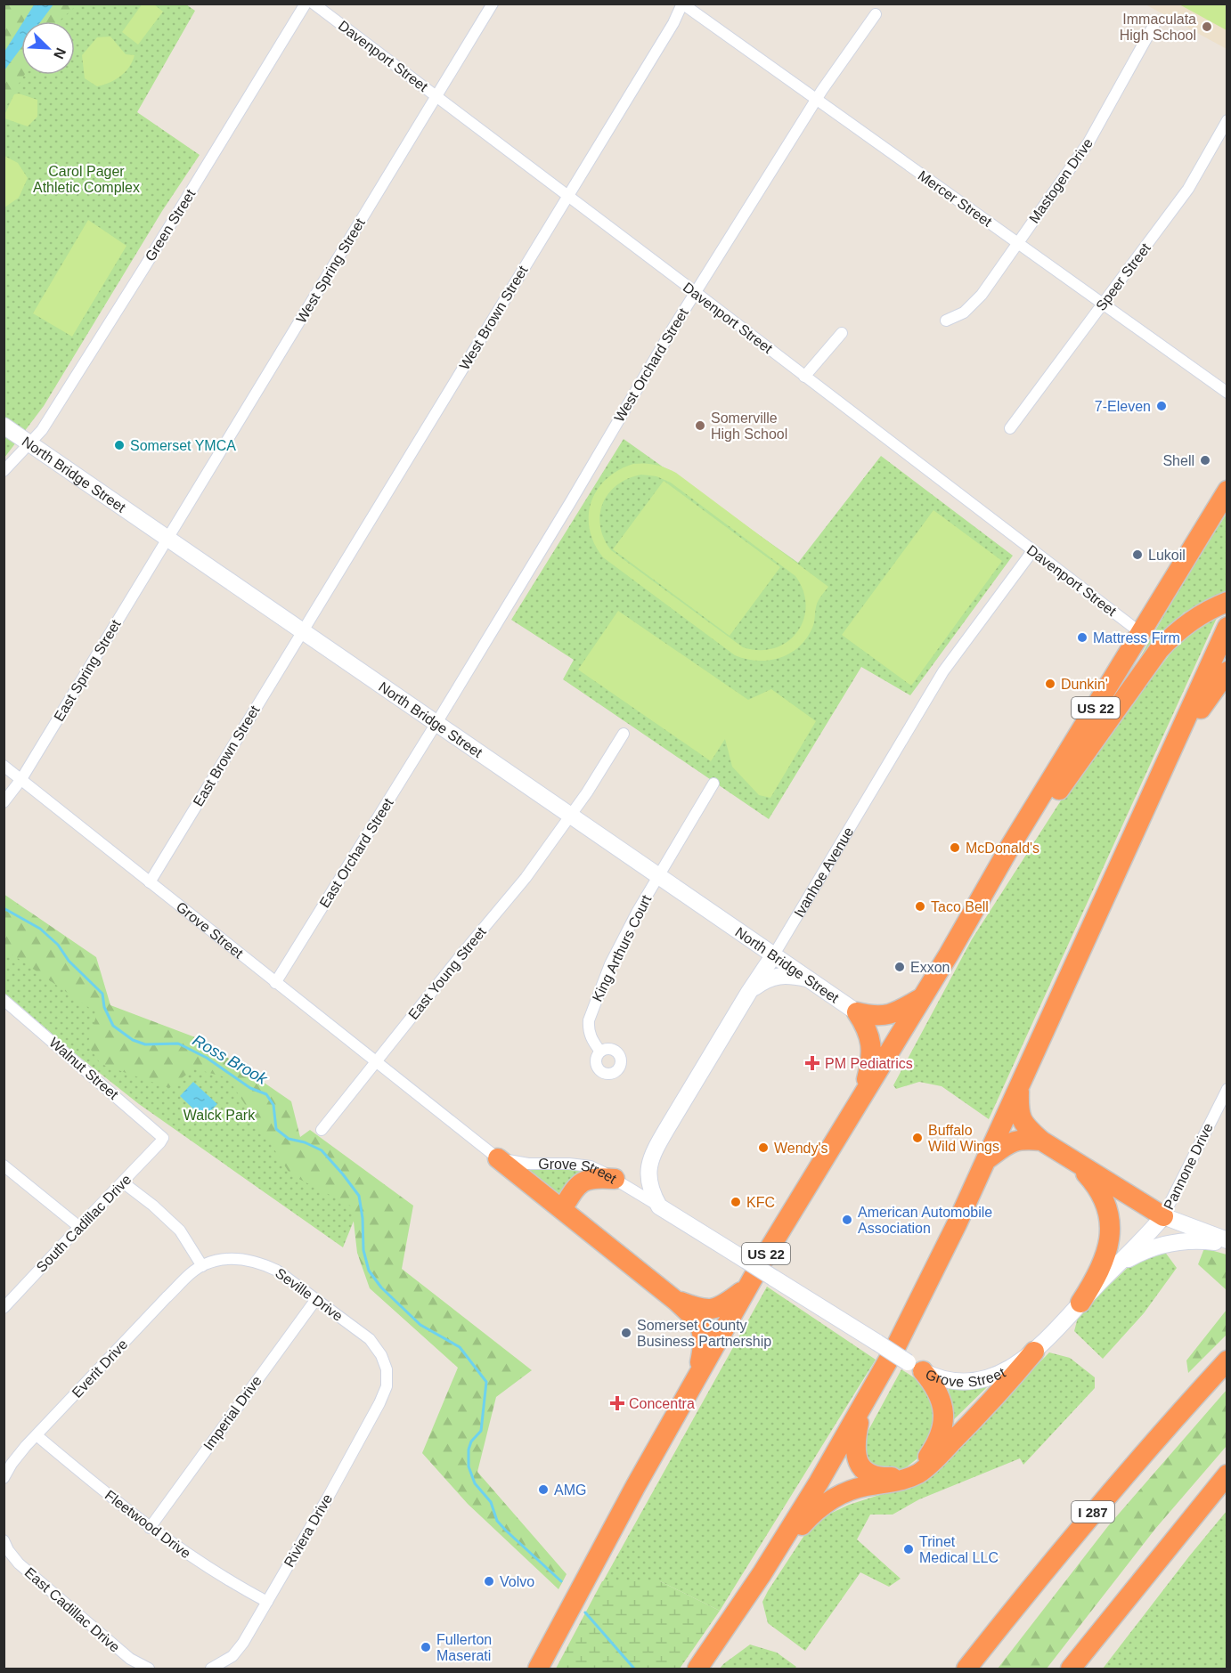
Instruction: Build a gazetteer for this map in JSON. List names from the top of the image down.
{
  "streets": {
    "highway": ["US 22", "I 287"],
    "street": [
      "Davenport Street",
      "Mastogen Drive",
      "Mercer Street",
      "Green Street",
      "West Spring Street",
      "Speer Street",
      "West Brown Street",
      "West Orchard Street",
      "North Bridge Street",
      "East Spring Street",
      "East Brown Street",
      "East Orchard Street",
      "Ivanhoe Avenue",
      "Grove Street",
      "King Arthurs Court",
      "East Young Street",
      "Walnut Street",
      "Pannone Drive",
      "South Cadillac Drive",
      "Seville Drive",
      "Everit Drive",
      "Imperial Drive",
      "Fleetwood Drive",
      "Riviera Drive",
      "East Cadillac Drive"
    ]
  },
  "crossings": [
    ["Davenport Street", "West Spring Street"],
    ["Davenport Street", "West Brown Street"],
    ["Davenport Street", "West Orchard Street"],
    ["Davenport Street", "US 22"],
    ["Davenport Street", "Ivanhoe Avenue"],
    ["Mastogen Drive", "Mercer Street"],
    ["Mercer Street", "Speer Street"],
    ["Mercer Street", "West Brown Street"],
    ["Mercer Street", "West Orchard Street"],
    ["Green Street", "North Bridge Street"],
    ["West Spring Street", "North Bridge Street"],
    ["West Spring Street", "East Spring Street"],
    ["West Brown Street", "North Bridge Street"],
    ["West Brown Street", "East Brown Street"],
    ["West Orchard Street", "North Bridge Street"],
    ["West Orchard Street", "East Orchard Street"],
    ["North Bridge Street", "East Spring Street"],
    ["North Bridge Street", "East Brown Street"],
    ["North Bridge Street", "East Orchard Street"],
    ["North Bridge Street", "Ivanhoe Avenue"],
    ["North Bridge Street", "King Arthurs Court"],
    ["North Bridge Street", "East Young Street"],
    ["East Spring Street", "Grove Street"],
    ["East Brown Street", "Grove Street"],
    ["East Orchard Street", "Grove Street"],
    ["Ivanhoe Avenue", "Grove Street"],
    ["Grove Street", "East Young Street"],
    ["Grove Street", "Pannone Drive"],
    ["Walnut Street", "South Cadillac Drive"],
    ["Seville Drive", "Everit Drive"],
    ["Seville Drive", "Imperial Drive"],
    ["Seville Drive", "Riviera Drive"],
    ["Everit Drive", "Fleetwood Drive"],
    ["Imperial Drive", "Fleetwood Drive"],
    ["Fleetwood Drive", "Riviera Drive"]
  ],
  "water": ["Ross Brook"],
  "parks": ["Carol Pager Athletic Complex", "Walck Park"],
  "places": {
    "other": [
      "Immaculata High School",
      "7-Eleven",
      "Somerville High School",
      "Somerset YMCA",
      "Shell",
      "Lukoil",
      "Mattress Firm",
      "Dunkin'",
      "McDonald's",
      "Taco Bell",
      "Exxon",
      "Buffalo Wild Wings",
      "Wendy's",
      "KFC",
      "American Automobile Association",
      "Somerset County Business Partnership",
      "AMG",
      "Trinet Medical LLC",
      "Volvo",
      "Fullerton Maserati"
    ],
    "health": ["PM Pediatrics", "Concentra"]
  },
  "north": "bottom right"
}
